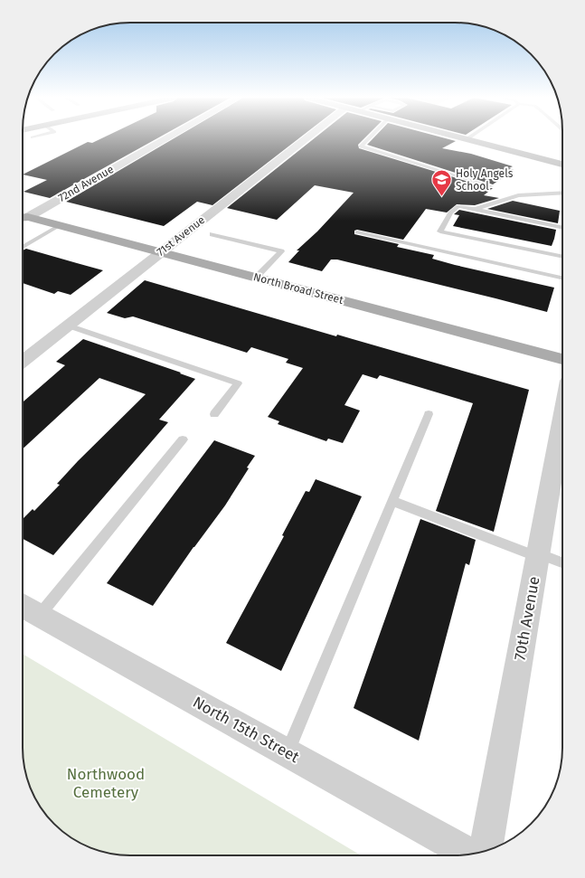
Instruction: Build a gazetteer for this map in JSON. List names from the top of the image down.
{
  "streets": {
    "main road": ["North Broad Street"],
    "street": [
      "72nd Avenue",
      "71st Avenue",
      "70th Avenue",
      "North 15th Street"
    ]
  },
  "crossings": [
    ["72nd Avenue", "North Broad Street"],
    ["71st Avenue", "North Broad Street"]
  ],
  "parks": ["Northwood Cemetery"],
  "places": {
    "school or university": ["Holy Angels School"]
  }
}
